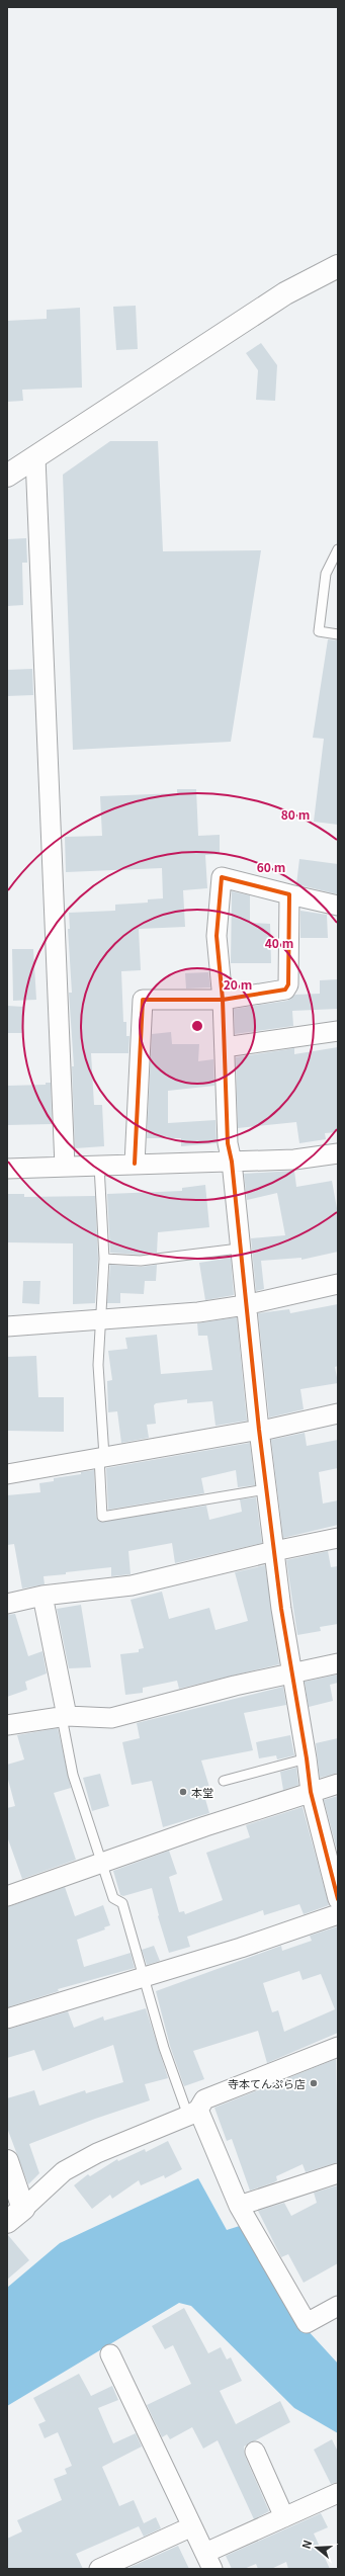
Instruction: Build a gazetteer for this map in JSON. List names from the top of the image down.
{
  "places": ["本堂", "寺本てんぷら店"],
  "north": "left",
  "rings": [
    "80 m",
    "60 m",
    "40 m",
    "20 m"
  ]
}
